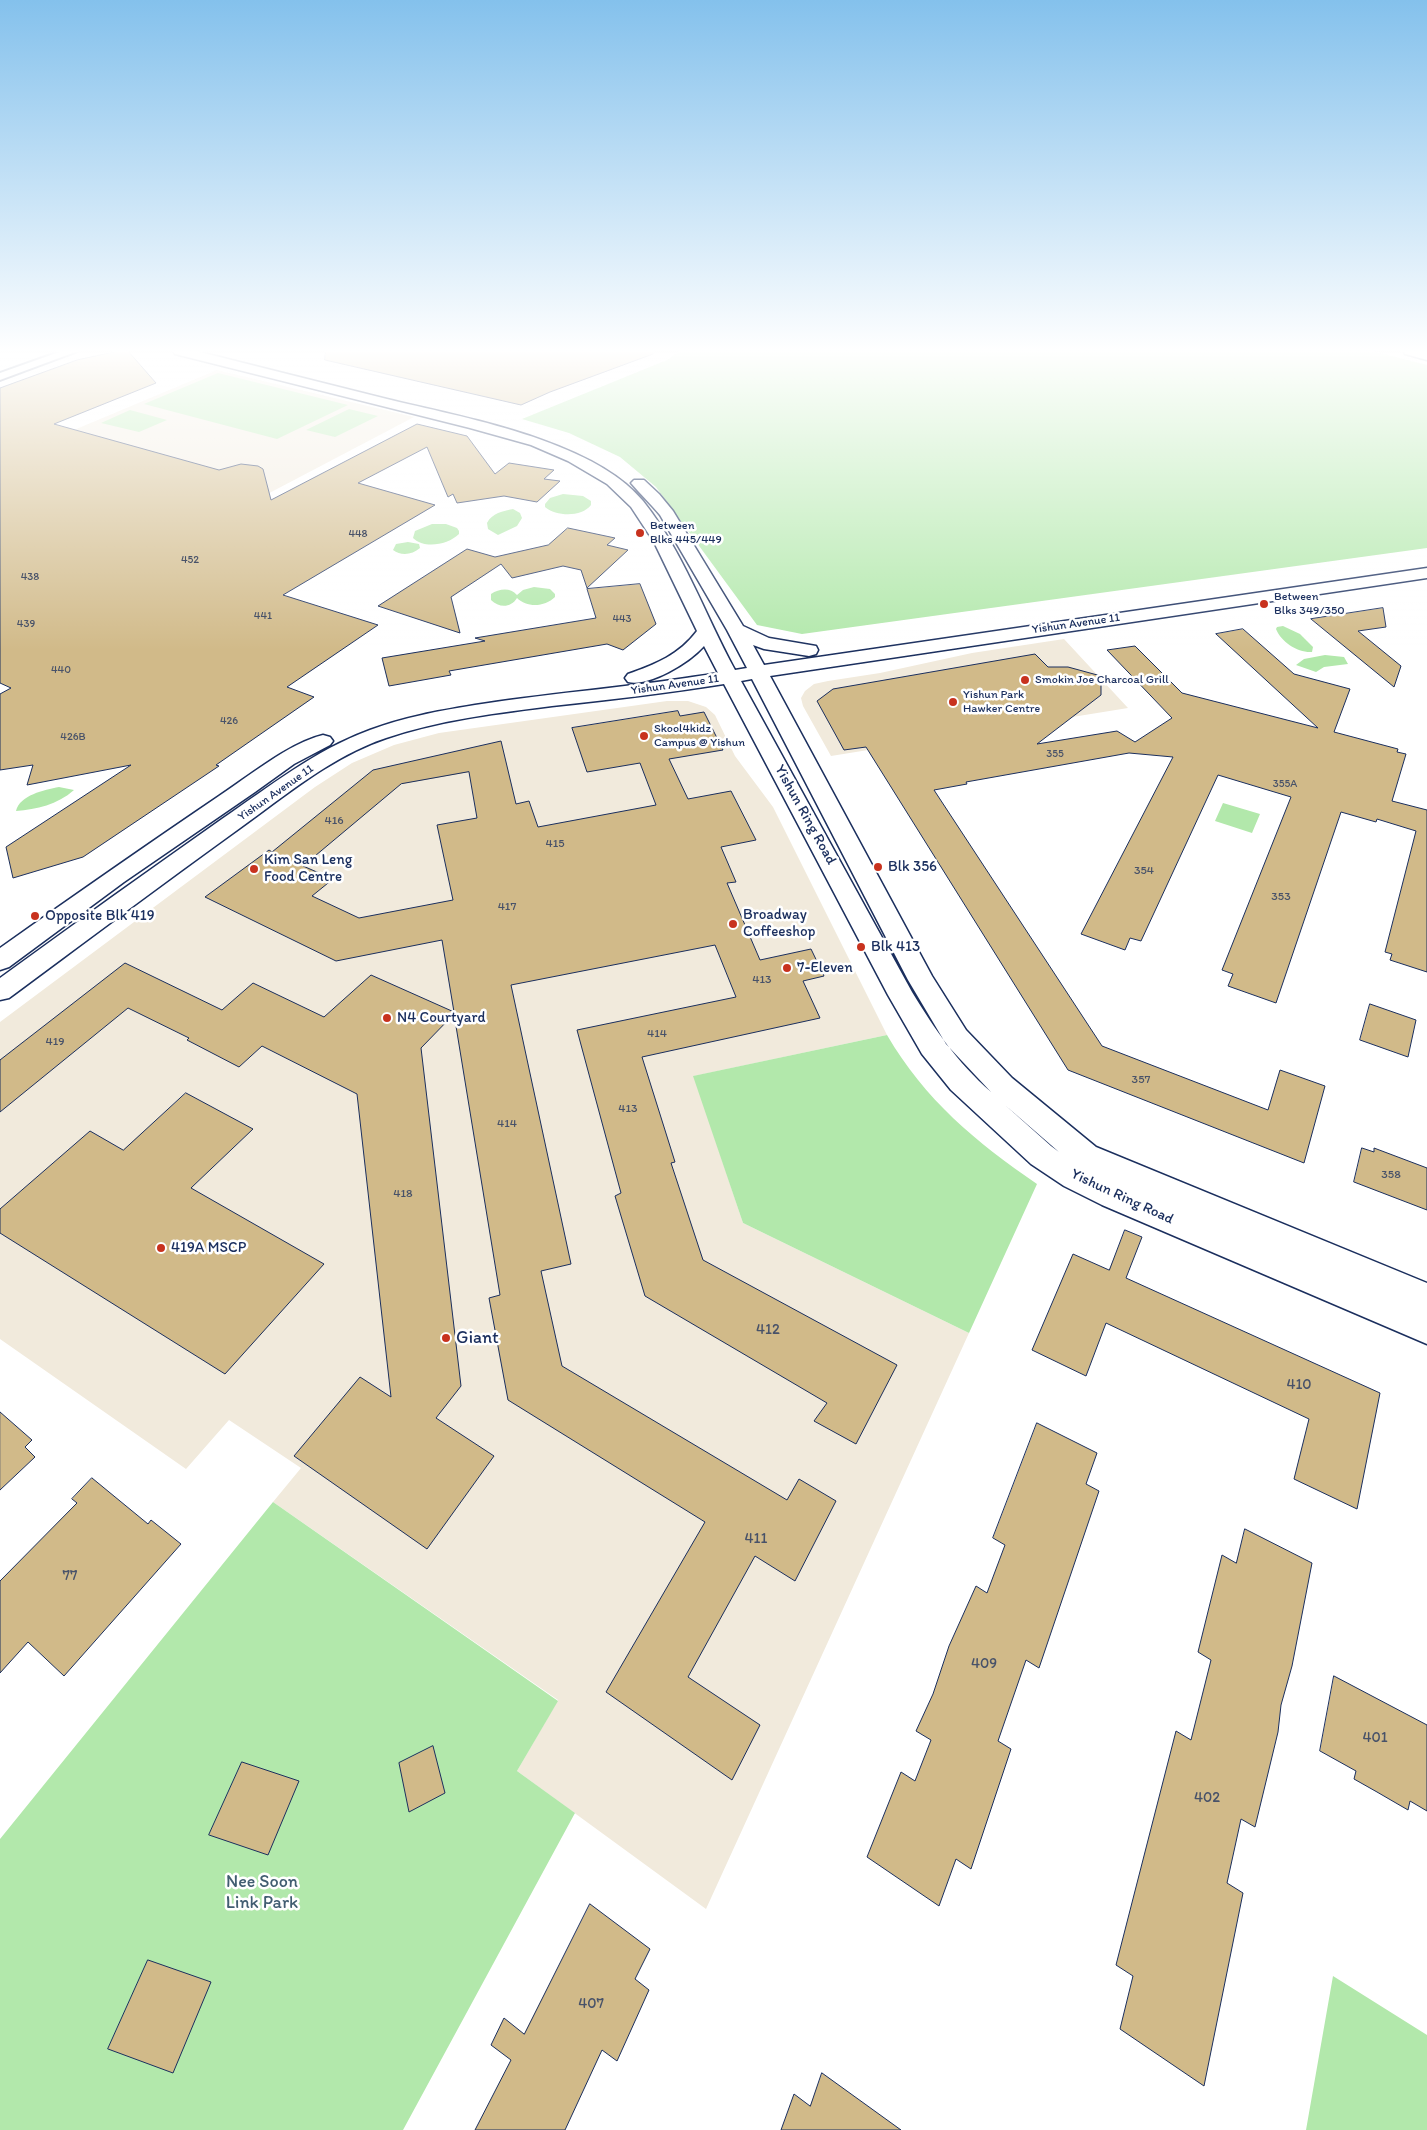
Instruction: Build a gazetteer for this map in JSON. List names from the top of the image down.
{
  "streets": {
    "main road": ["Yishun Avenue 11", "Yishun Ring Road"]
  },
  "crossings": [
    ["Yishun Avenue 11", "Yishun Ring Road"]
  ],
  "parks": ["Nee Soon Link Park"],
  "places": [
    "Between Blks 445/449",
    "Between Blks 349/350",
    "Smokin Joe Charcoal Grill",
    "Yishun Park Hawker Centre",
    "Skool4kidz Campus @ Yishun",
    "Blk 356",
    "Kim San Leng Food Centre",
    "Opposite Blk 419",
    "Broadway Coffeeshop",
    "Blk 413",
    "7-Eleven",
    "N4 Courtyard",
    "419A MSCP",
    "Giant"
  ],
  "house_numbers": [
    "448",
    "452",
    "438",
    "441",
    "443",
    "439",
    "440",
    "426",
    "426B",
    "355",
    "355A",
    "416",
    "415",
    "354",
    "353",
    "417",
    "413",
    "414",
    "419",
    "357",
    "413",
    "414",
    "358",
    "418",
    "412",
    "410",
    "411",
    "77",
    "409",
    "401",
    "402",
    "407"
  ]
}
